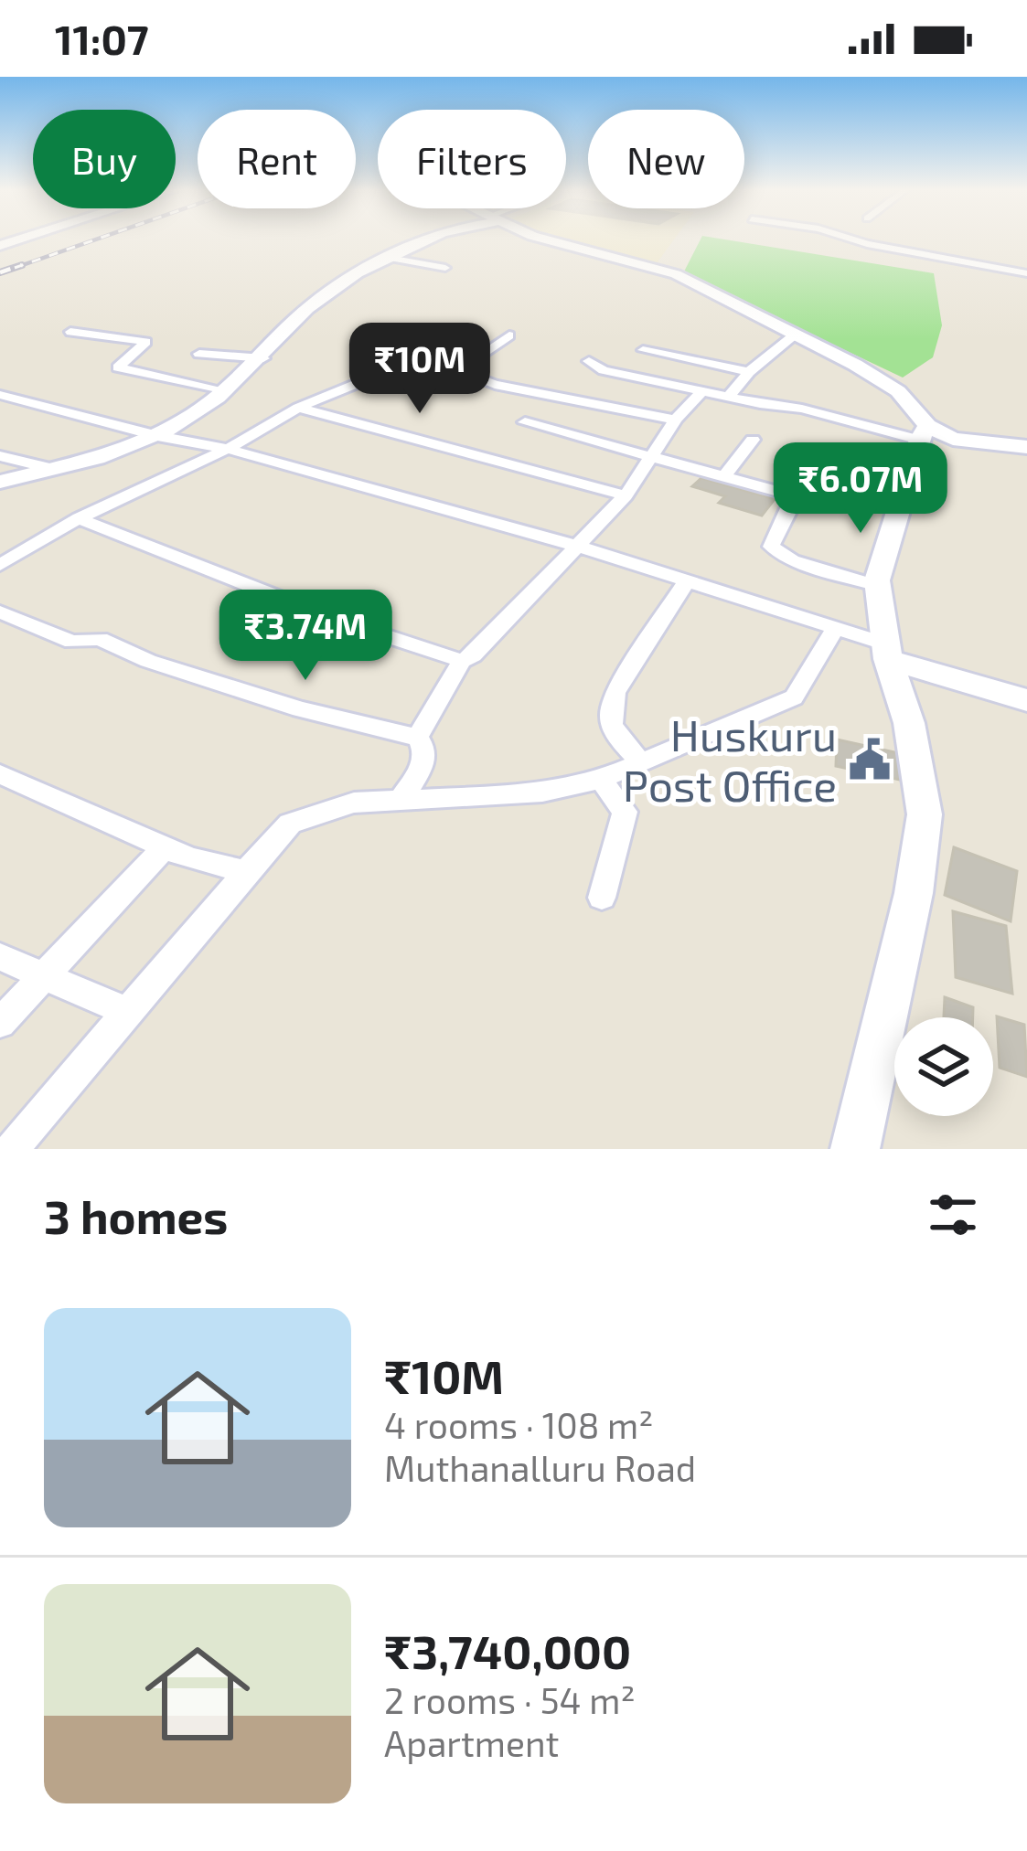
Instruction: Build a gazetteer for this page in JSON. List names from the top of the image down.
{
  "places": {
    "public building": ["Huskuru Post Office"]
  },
  "page": {
    "status": "11:07",
    "chip": [
      "Buy",
      "Rent",
      "Filters",
      "New"
    ],
    "price": ["₹10M", "₹6.07M", "₹3.74M"],
    "heading": "3 homes",
    "list": [
      {
        "name": "₹10M",
        "note": "4 rooms · 108 m² · Muthanalluru Road"
      },
      {
        "name": "₹3,740,000",
        "note": "2 rooms · 54 m² · Apartment"
      }
    ]
  }
}
